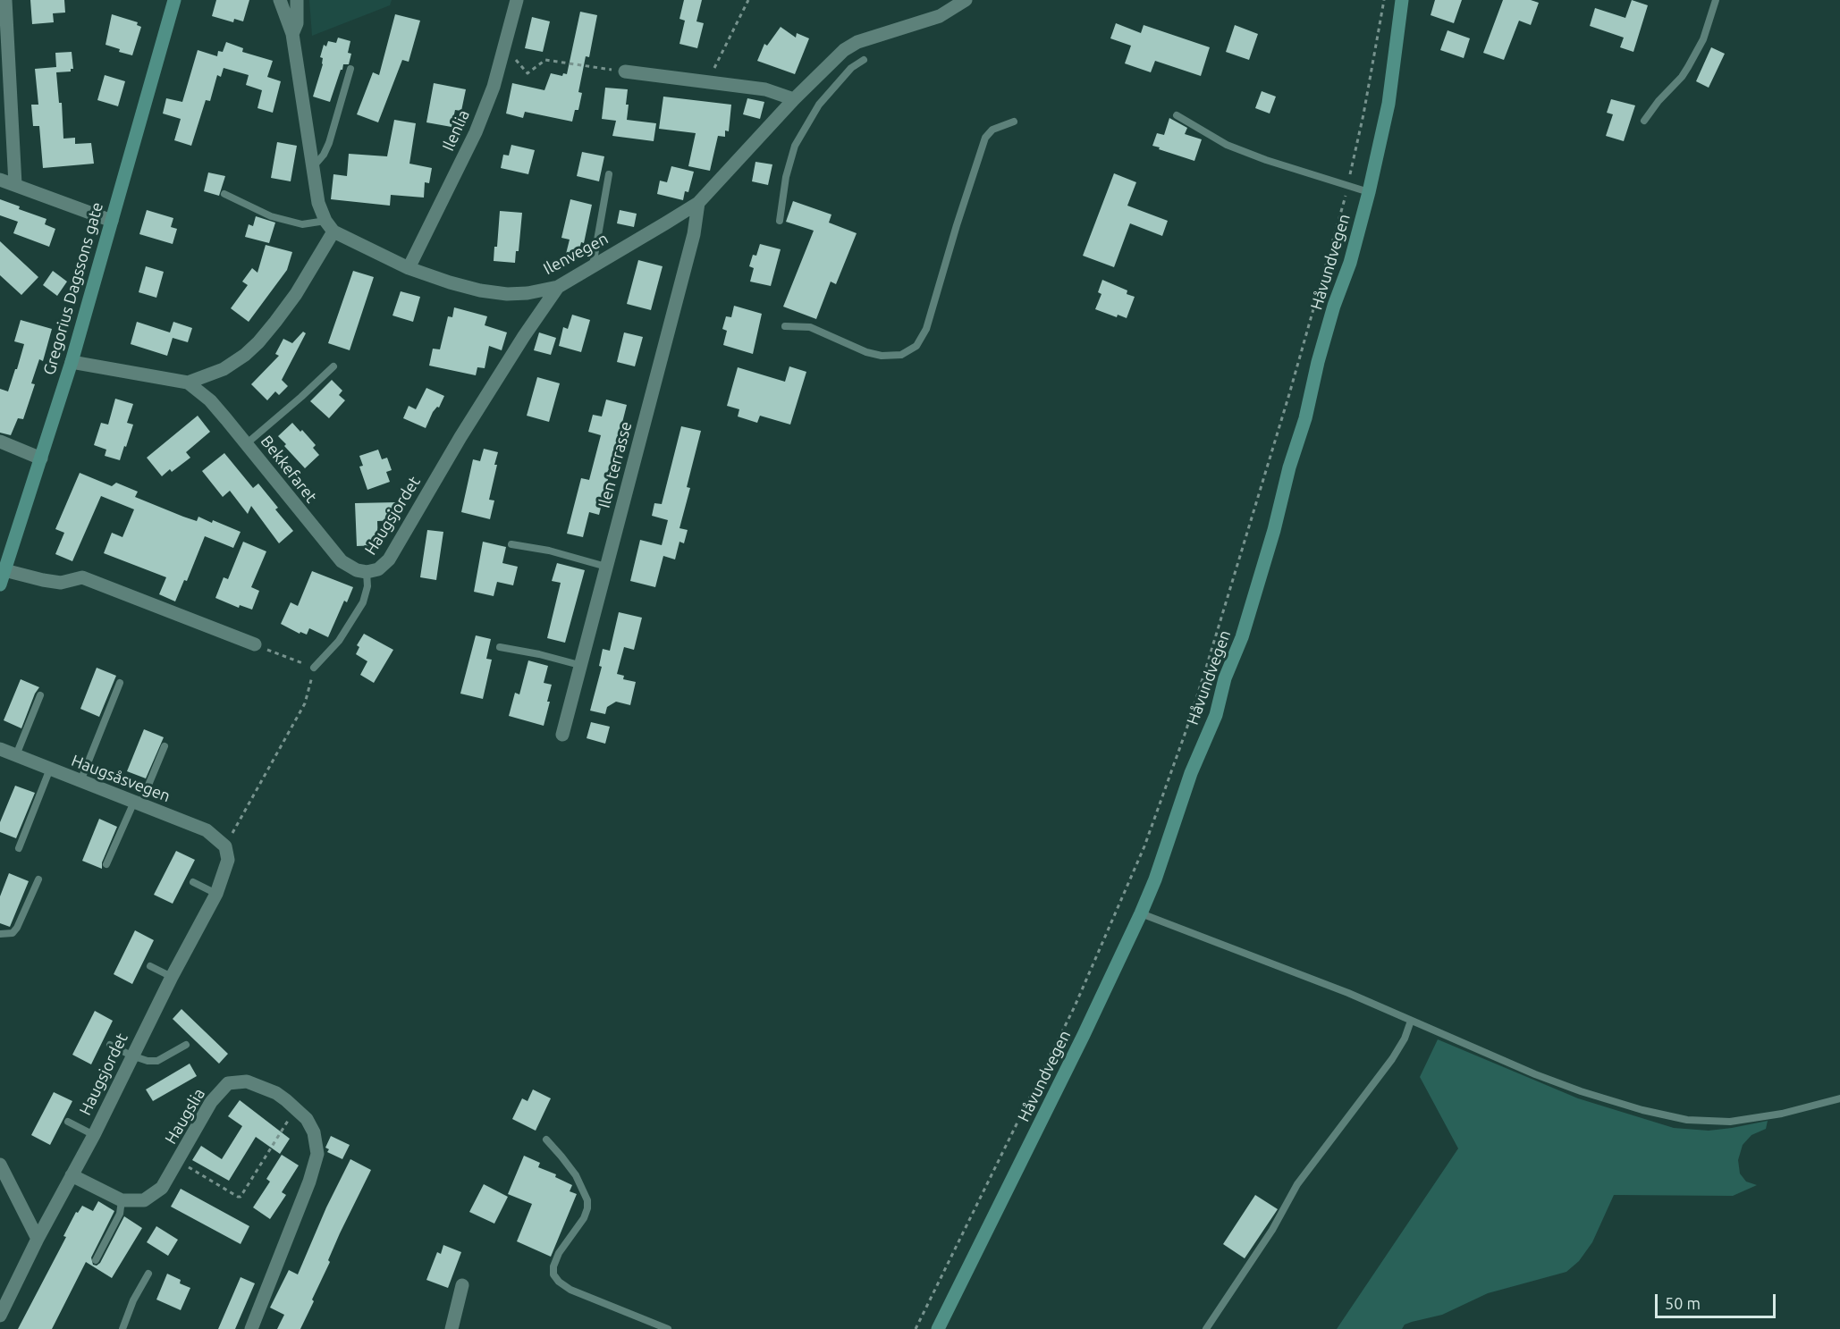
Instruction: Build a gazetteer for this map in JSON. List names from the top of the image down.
{
  "streets": {
    "main road": ["Håvundvegen", "Gregorius Dagssons gate"],
    "street": [
      "Ilenlia",
      "Ilenvegen",
      "Ilen terrasse",
      "Bekkefaret",
      "Haugsjordet",
      "Haugsåsvegen",
      "Haugslia"
    ]
  },
  "crossings": [
    ["Ilenlia", "Ilenvegen"],
    ["Ilenvegen", "Ilen terrasse"],
    ["Ilenvegen", "Haugsjordet"],
    ["Gregorius Dagssons gate", "Bekkefaret"],
    ["Bekkefaret", "Haugsjordet"],
    ["Haugsjordet", "Haugsåsvegen"]
  ],
  "scale_bar": "50 m"
}
